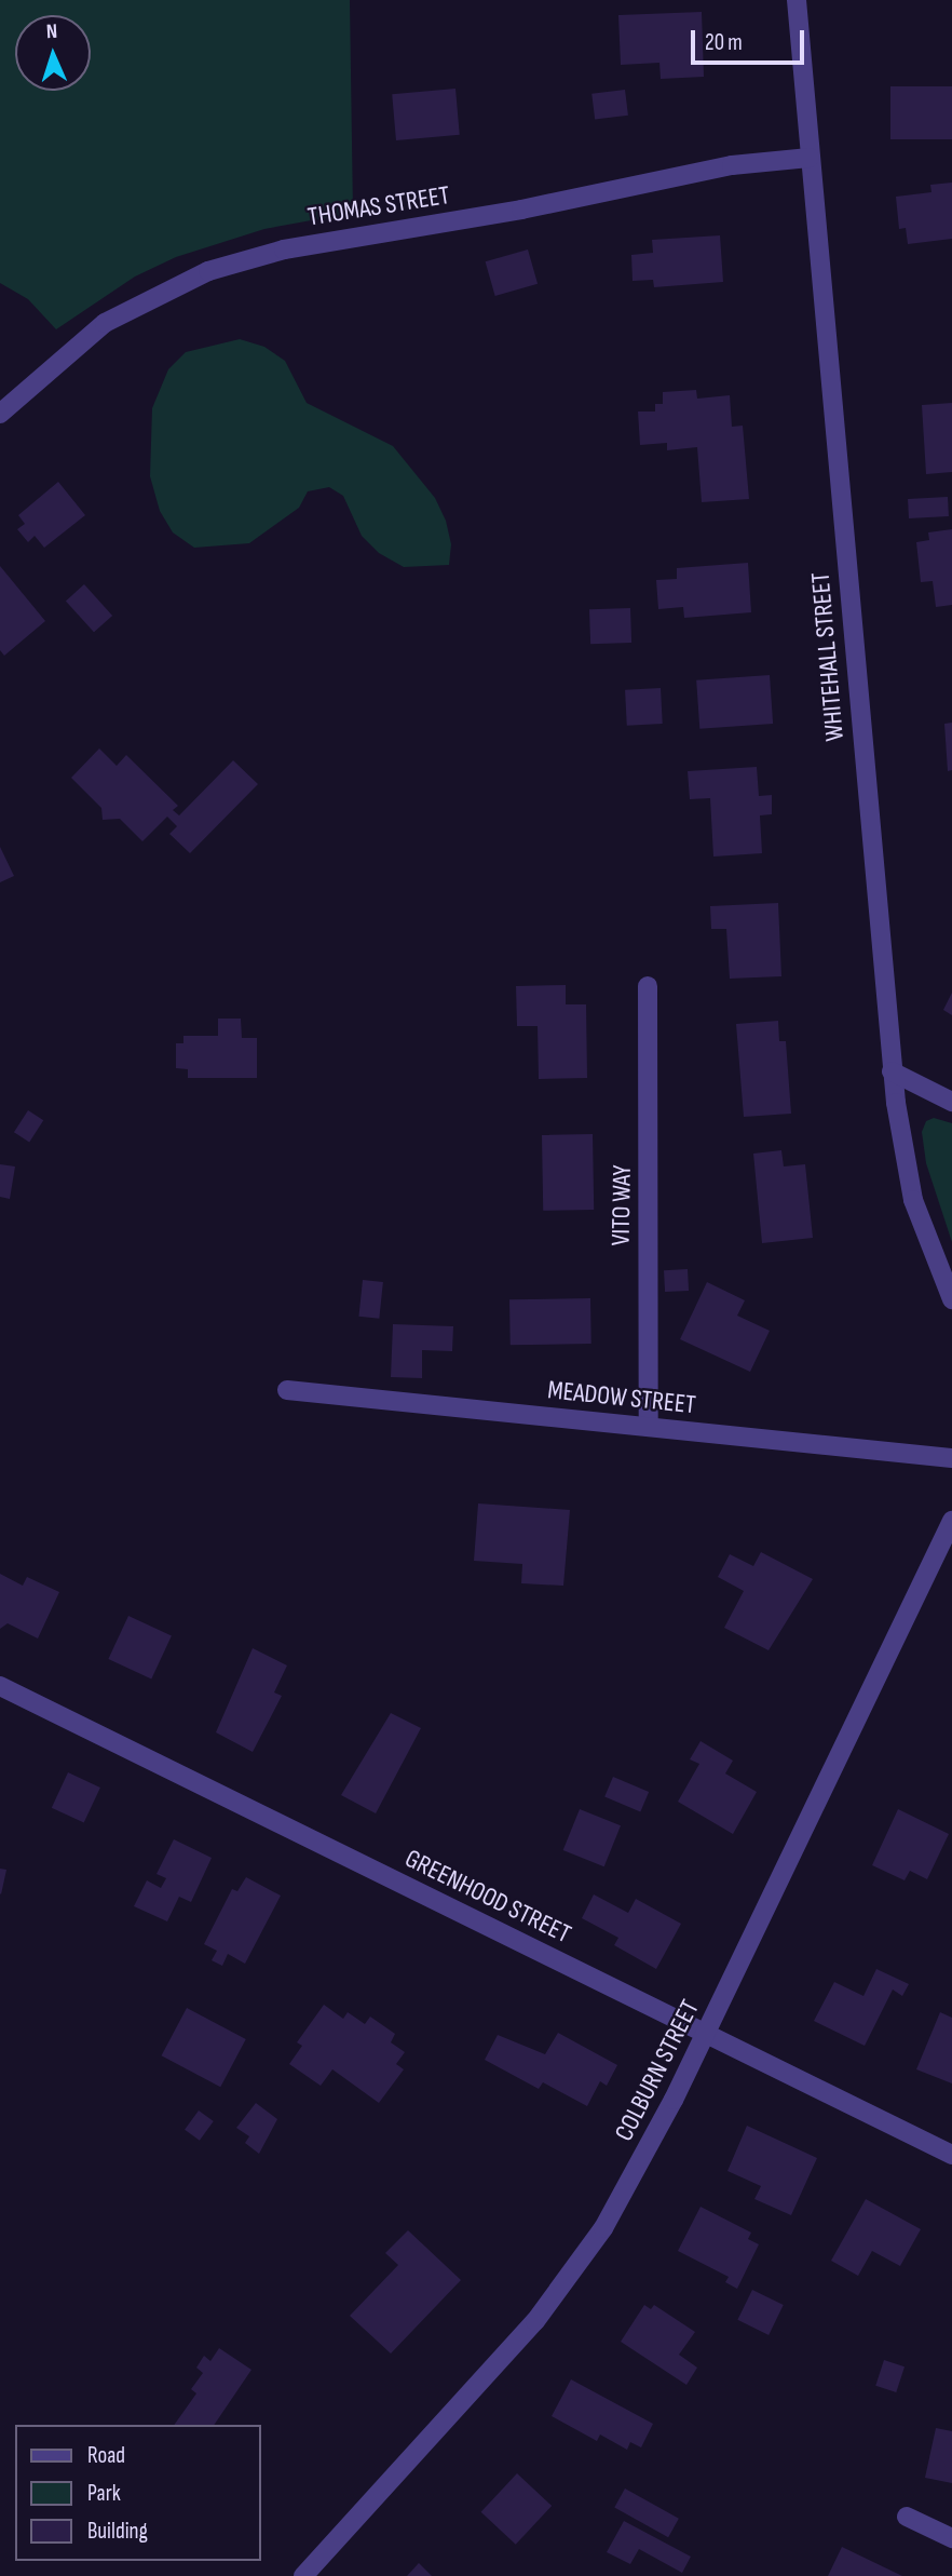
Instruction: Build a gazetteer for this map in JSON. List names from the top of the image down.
{
  "streets": {
    "street": [
      "THOMAS STREET",
      "WHITEHALL STREET",
      "VITO WAY",
      "MEADOW STREET",
      "GREENHOOD STREET",
      "COLBURN STREET"
    ]
  },
  "crossings": [
    ["THOMAS STREET", "WHITEHALL STREET"],
    ["VITO WAY", "MEADOW STREET"],
    ["GREENHOOD STREET", "COLBURN STREET"]
  ],
  "legend": ["Road", "Park", "Building"],
  "scale_bar": "20 m",
  "north": "top"
}
